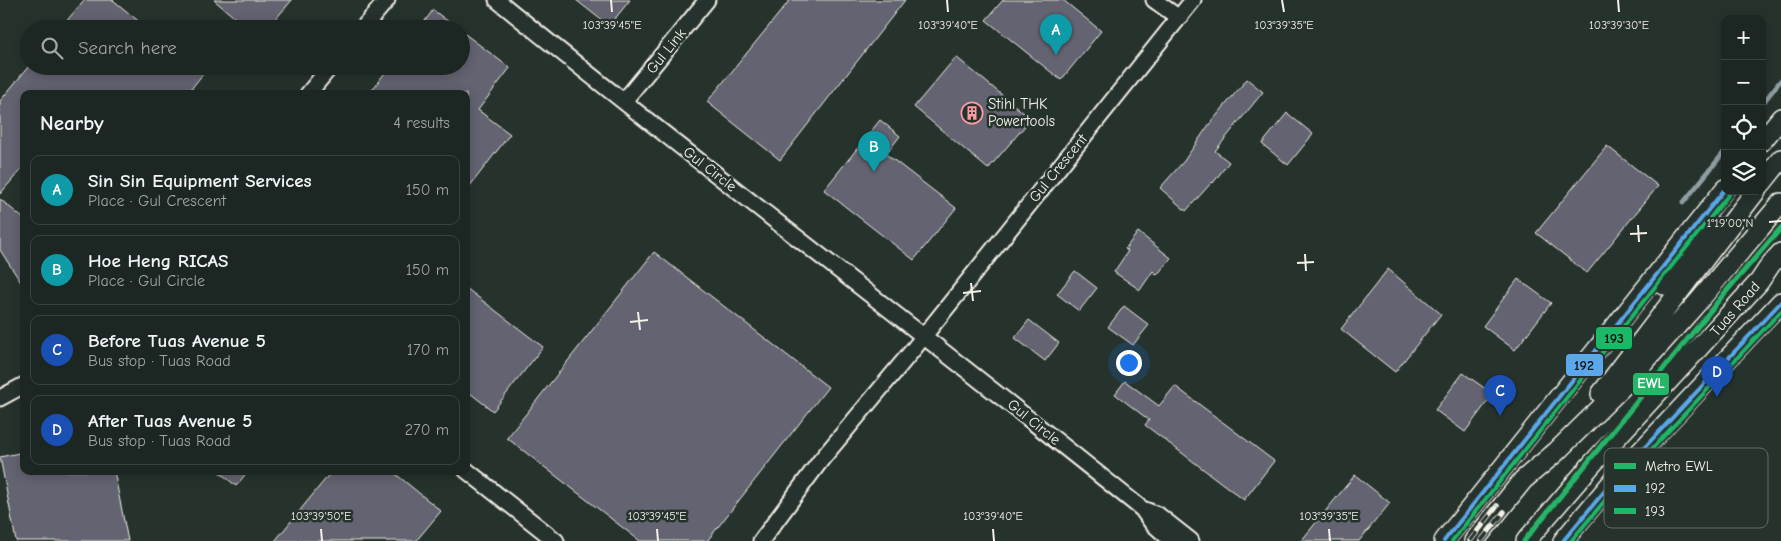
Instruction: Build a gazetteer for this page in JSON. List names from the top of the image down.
{
  "streets": {
    "main road": ["Tuas Road"],
    "street": ["Gul Link", "Gul Crescent", "Gul Circle"]
  },
  "crossings": [
    ["Gul Link", "Gul Circle"],
    ["Gul Crescent", "Gul Circle"]
  ],
  "places": {
    "building": ["Stihl THK Powertools"]
  },
  "lines": ["transit line 192", "transit line 193", "metro line EWL"],
  "legend": ["Metro EWL", "192", "193"],
  "page": {
    "pins": [
      "A",
      "B",
      "D",
      "C"
    ],
    "map_buttons": ["+", "−"],
    "search": "Search here",
    "heading": ["Nearby", "4 results"],
    "list": [
      {
        "mark": "A",
        "name": "Sin Sin Equipment Services",
        "note": "Place · Gul Crescent",
        "value": "150 m"
      },
      {
        "mark": "B",
        "name": "Hoe Heng RICAS",
        "note": "Place · Gul Circle",
        "value": "150 m"
      },
      {
        "mark": "C",
        "name": "Before Tuas Avenue 5",
        "note": "Bus stop · Tuas Road",
        "value": "170 m"
      },
      {
        "mark": "D",
        "name": "After Tuas Avenue 5",
        "note": "Bus stop · Tuas Road",
        "value": "270 m"
      }
    ]
  },
  "coordinates": [
    "103°39'45\"E",
    "103°39'40\"E",
    "103°39'35\"E",
    "103°39'30\"E",
    "1°19'00\"N",
    "103°39'50\"E"
  ]
}
